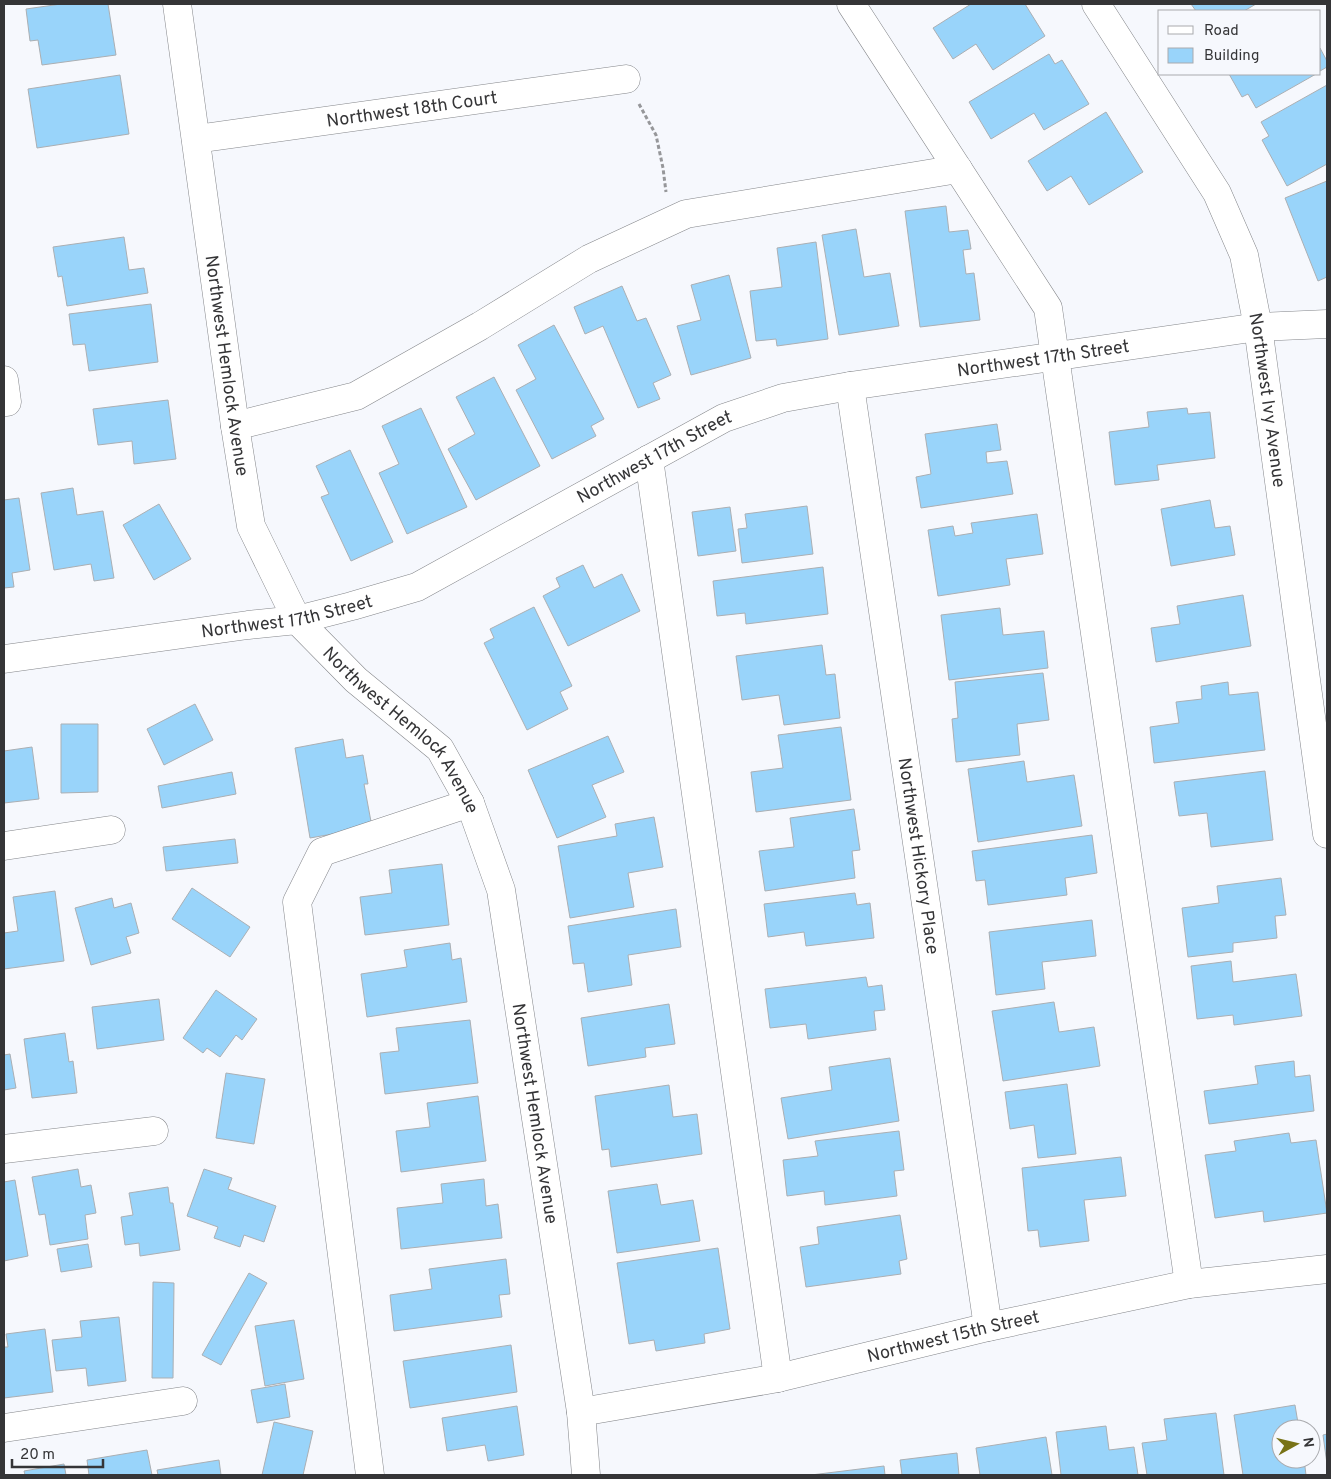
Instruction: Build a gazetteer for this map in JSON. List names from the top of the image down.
{
  "streets": {
    "street": [
      "Northwest 18th Court",
      "Northwest 17th Street",
      "Northwest Hemlock Avenue",
      "Northwest Ivy Avenue",
      "Northwest Hickory Place",
      "Northwest 15th Street"
    ]
  },
  "crossings": [
    ["Northwest 18th Court", "Northwest Hemlock Avenue"],
    ["Northwest 17th Street", "Northwest Hemlock Avenue"],
    ["Northwest 17th Street", "Northwest Ivy Avenue"],
    ["Northwest 17th Street", "Northwest Hickory Place"],
    ["Northwest Hemlock Avenue", "Northwest 15th Street"],
    ["Northwest Hickory Place", "Northwest 15th Street"]
  ],
  "legend": ["Road", "Building"],
  "scale_bar": "20 m",
  "north": "right"
}
